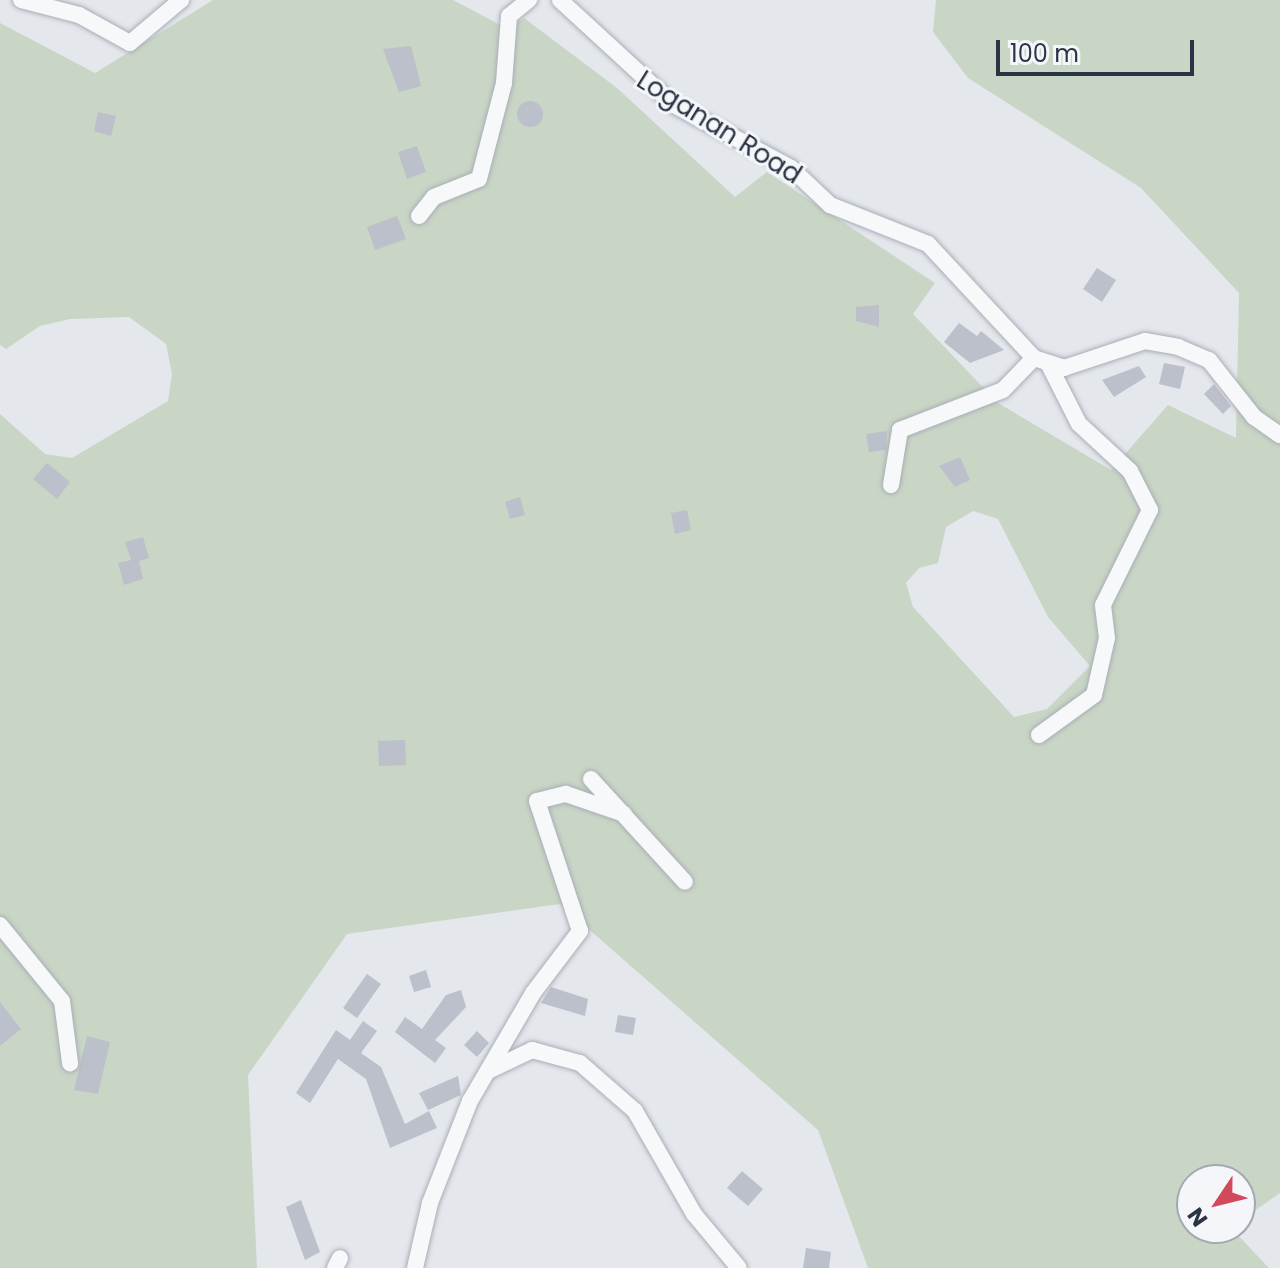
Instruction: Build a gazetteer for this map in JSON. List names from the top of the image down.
{
  "streets": {
    "street": ["Loganan Road"]
  },
  "scale_bar": "100 m",
  "north": "bottom left"
}
